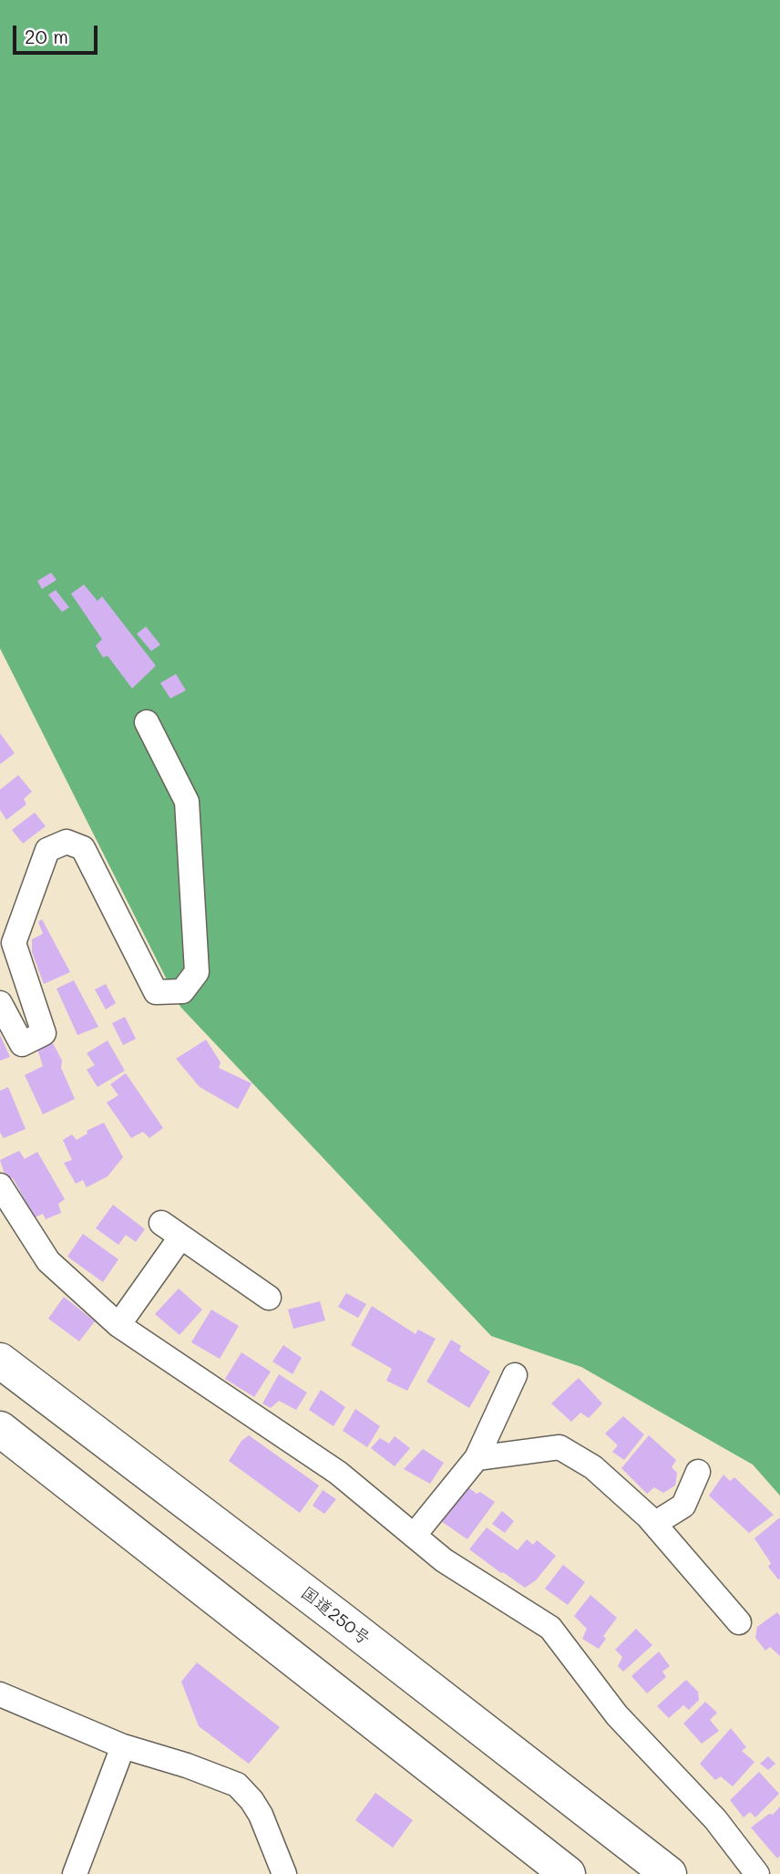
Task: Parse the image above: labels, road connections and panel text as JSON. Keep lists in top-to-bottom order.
{
  "streets": {
    "highway": ["国道250号"]
  },
  "scale_bar": "20 m"
}
